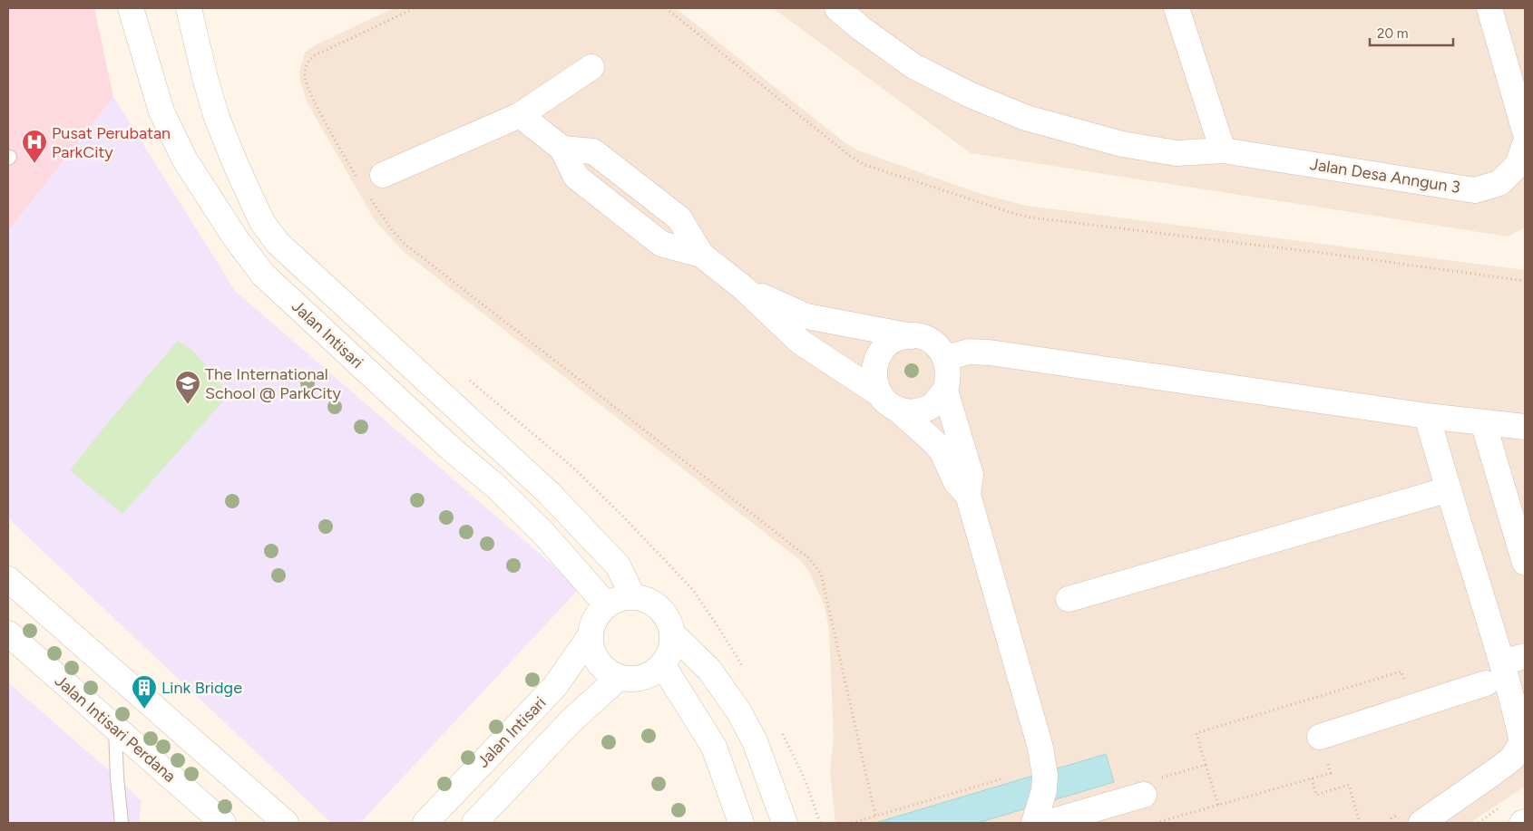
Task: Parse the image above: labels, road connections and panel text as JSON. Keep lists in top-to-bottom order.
{
  "streets": {
    "street": ["Jalan Desa Anngun 3", "Jalan Intisari", "Jalan Intisari Perdana"]
  },
  "places": {
    "hospital": ["Pusat Perubatan ParkCity"],
    "school or university": ["The International School @ ParkCity"],
    "building": ["Link Bridge"]
  },
  "scale_bar": "20 m"
}
